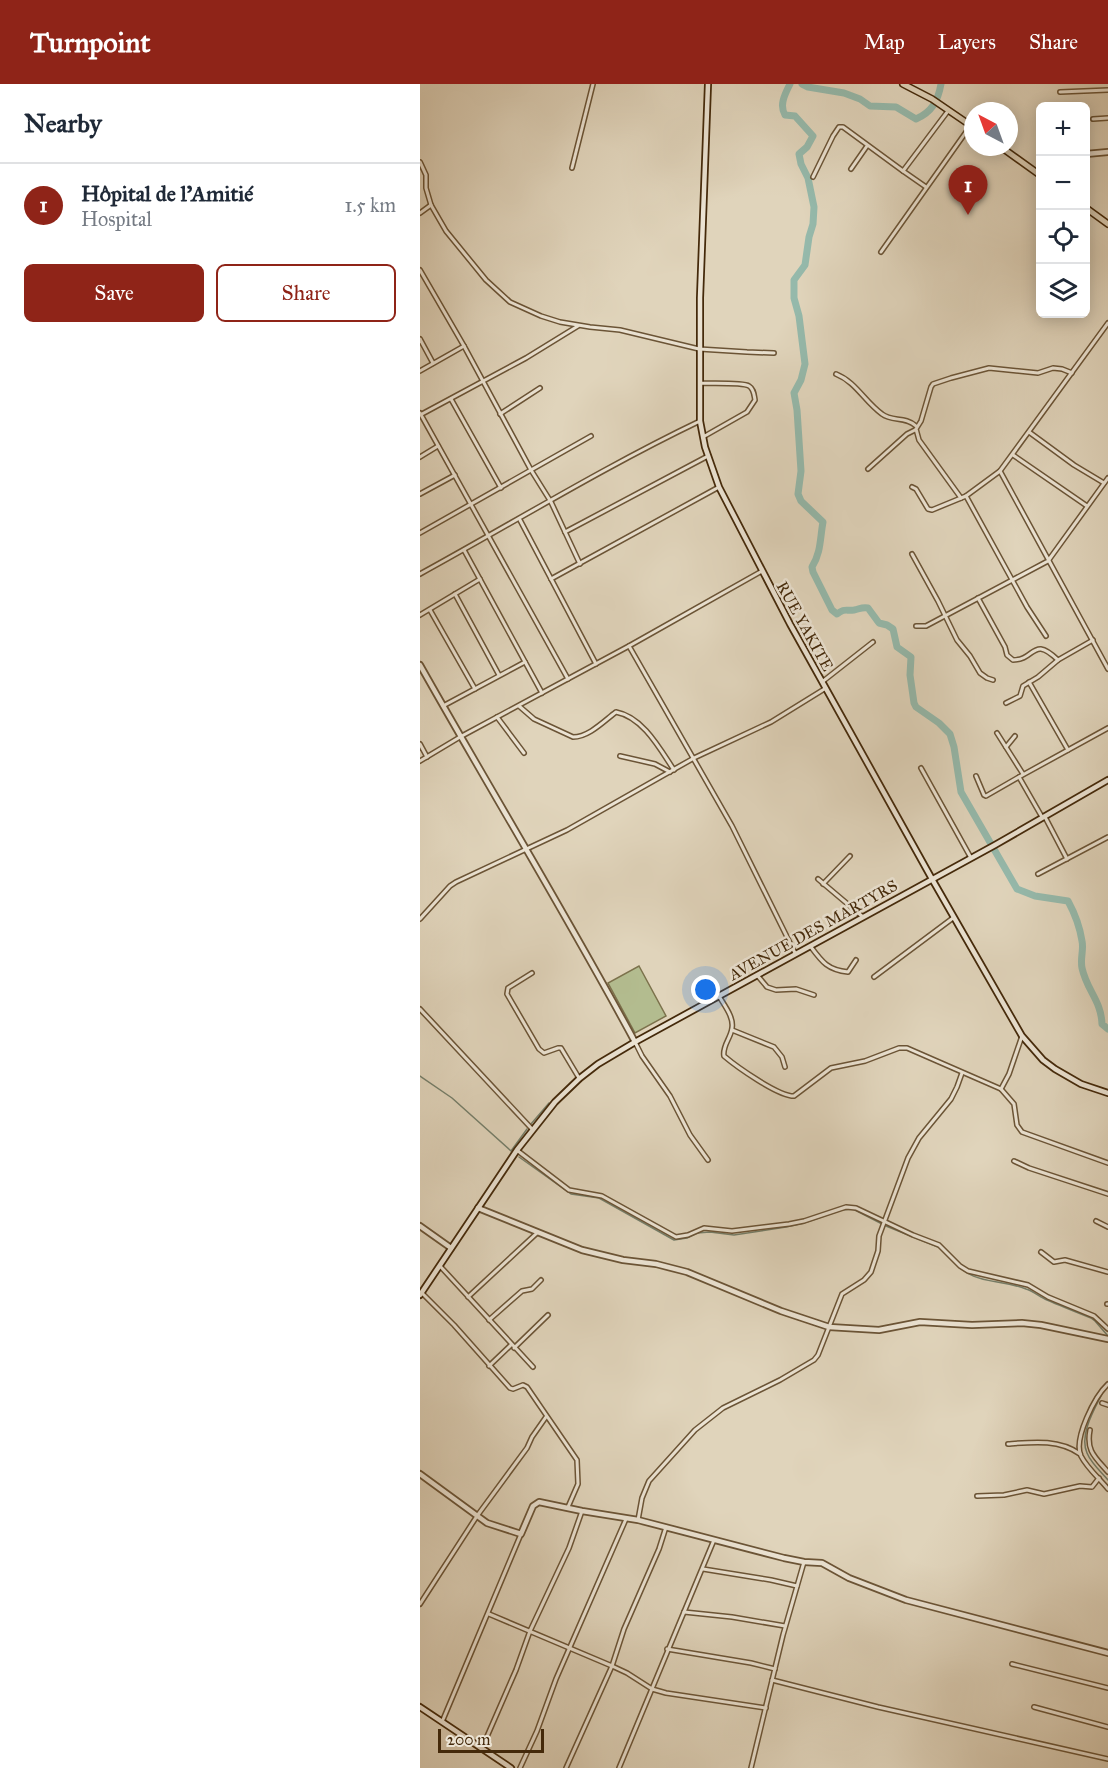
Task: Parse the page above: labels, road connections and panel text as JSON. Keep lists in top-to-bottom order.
{
  "streets": {
    "main road": ["RUE YAKITE", "AVENUE DES MARTYRS"]
  },
  "crossings": [
    ["RUE YAKITE", "AVENUE DES MARTYRS"]
  ],
  "scale_bar": "200 m",
  "north": "top left",
  "page": {
    "header": "Turnpoint",
    "nav": ["Map", "Layers", "Share"],
    "heading": "Nearby",
    "map_buttons": ["+", "−"],
    "list": [
      {
        "mark": "1",
        "name": "Hôpital de l'Amitié",
        "note": "Hospital",
        "value": "1.5 km"
      }
    ],
    "pins": "1",
    "buttons": ["Save", "Share"],
    "scale": "200 m"
  }
}
